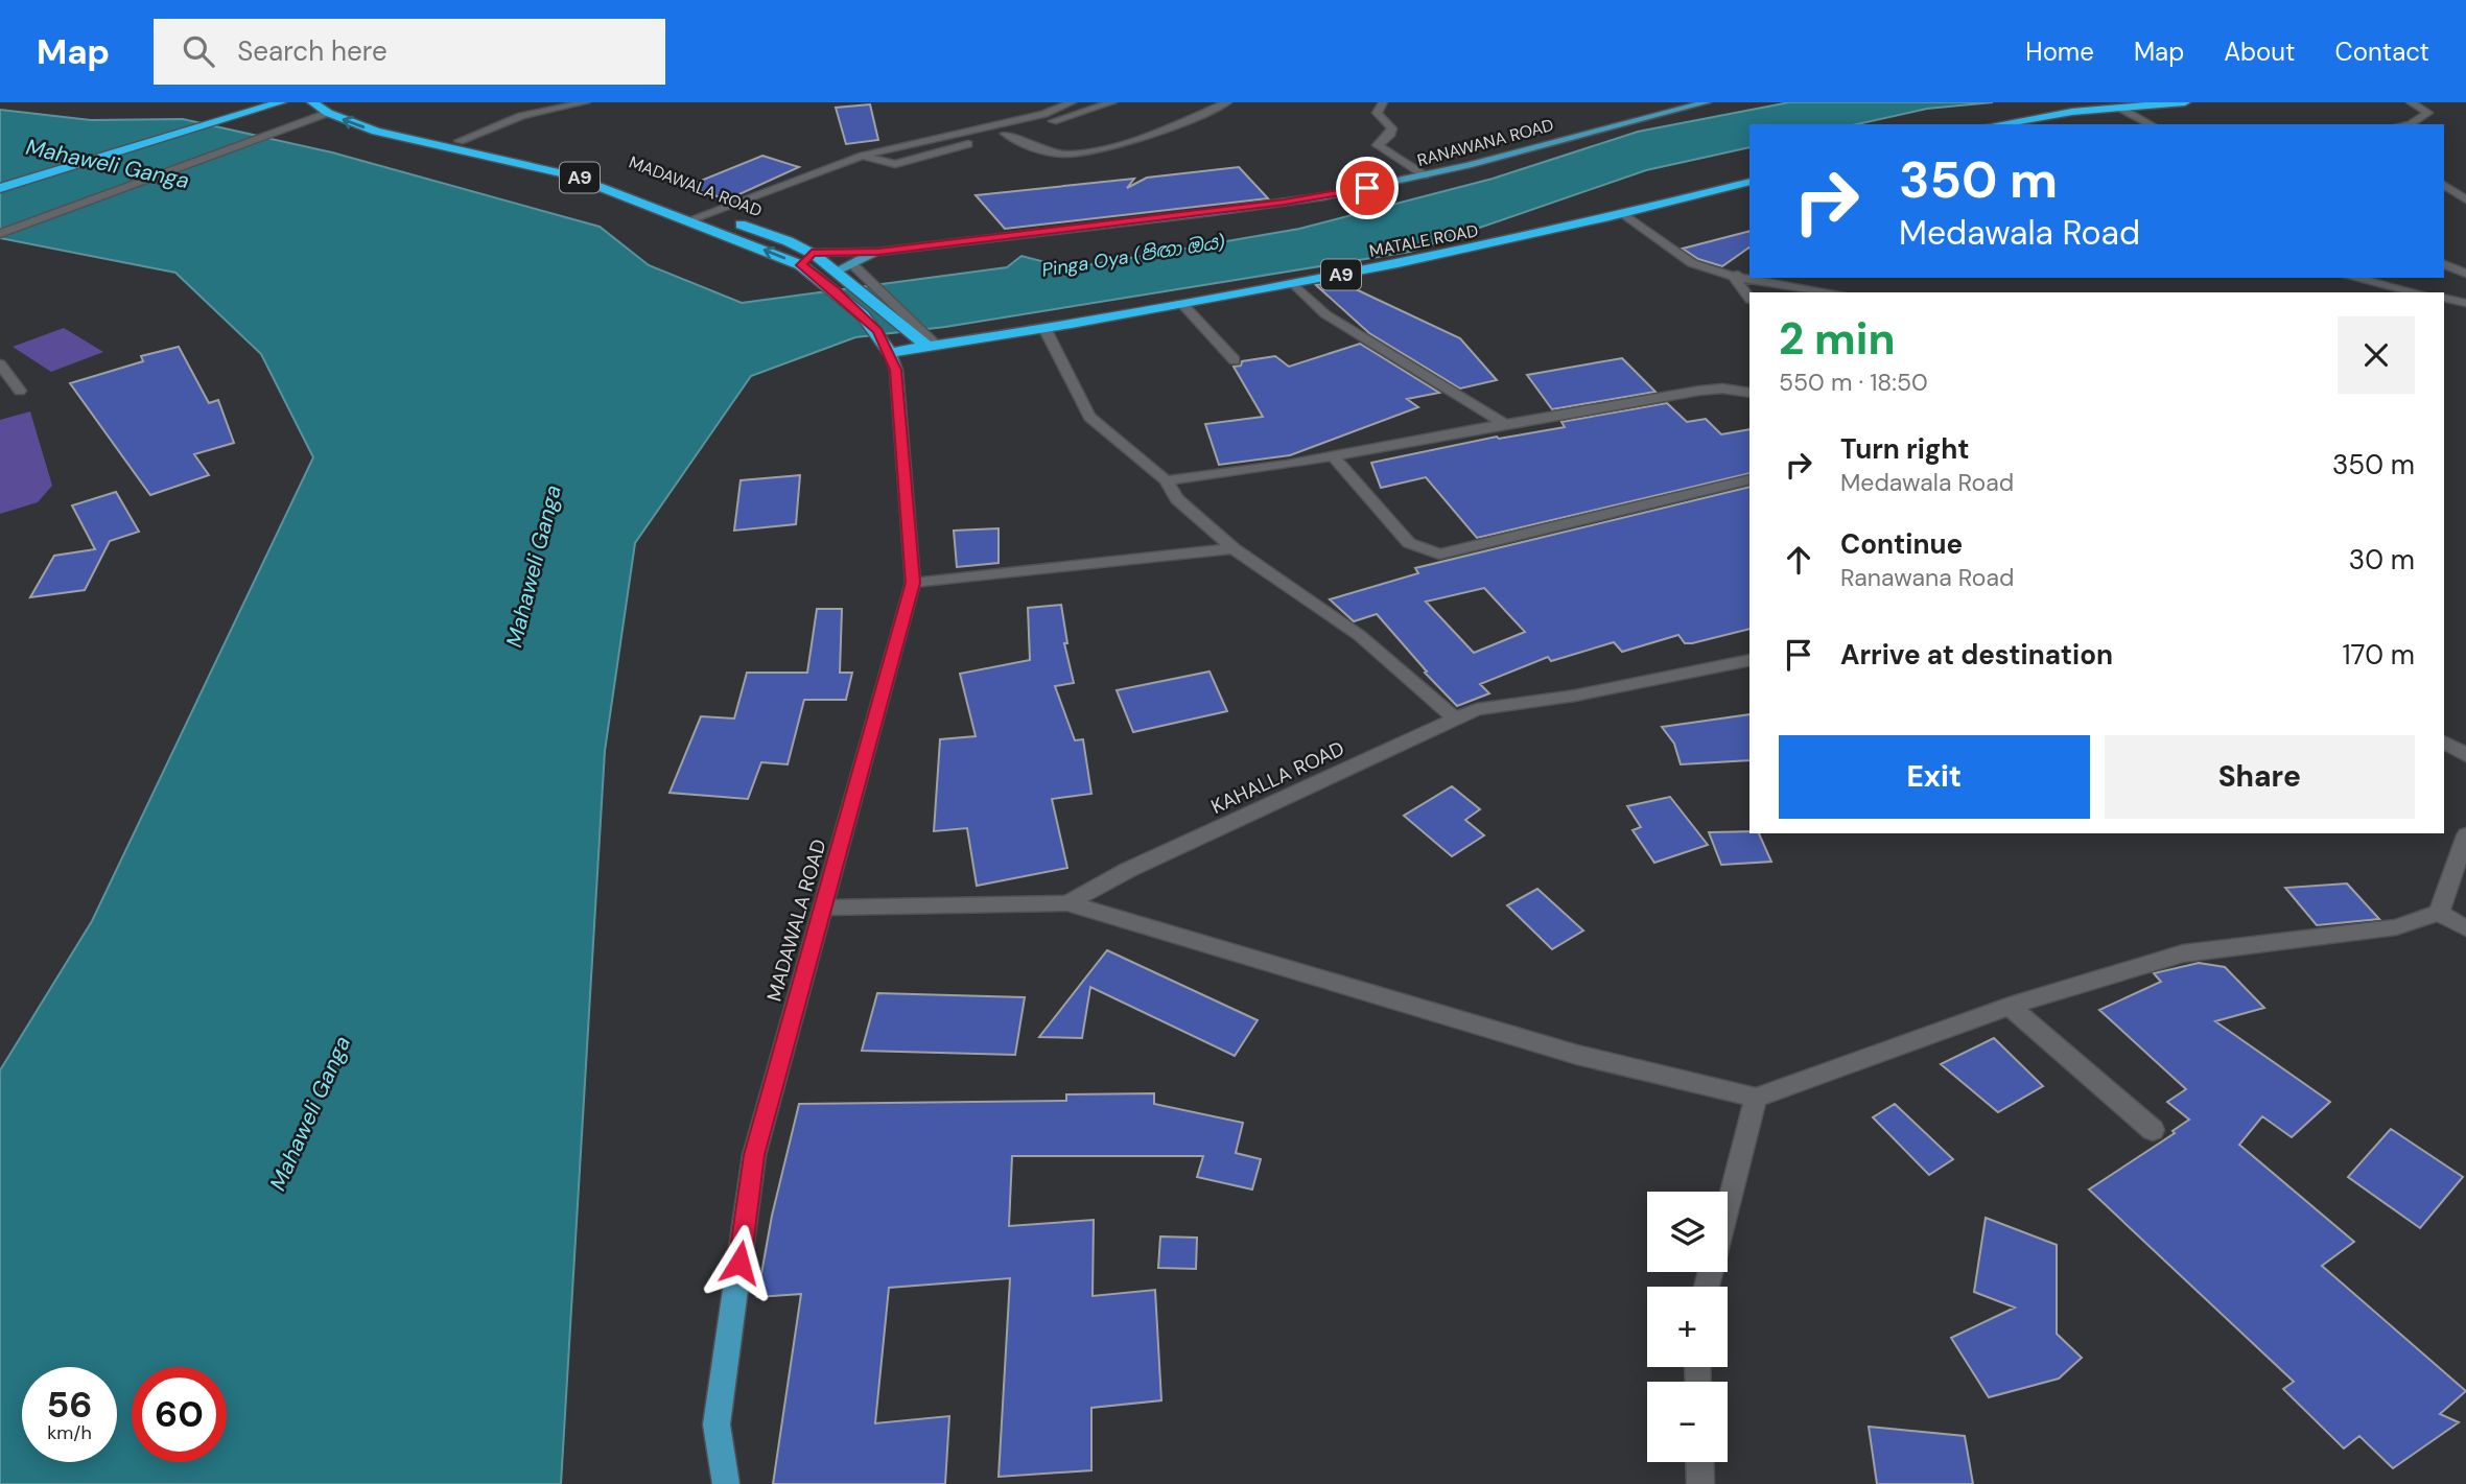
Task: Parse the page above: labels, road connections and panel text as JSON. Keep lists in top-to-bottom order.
{
  "streets": {
    "highway": ["A9", "MADAWALA ROAD", "MATALE ROAD"],
    "main road": ["RANAWANA ROAD"],
    "street": ["KAHALLA ROAD"]
  },
  "crossings": [
    ["MADAWALA ROAD", "MATALE ROAD"],
    ["MADAWALA ROAD", "KAHALLA ROAD"]
  ],
  "water": ["Mahaweli Ganga", "Pinga Oya (පිඟා ඔය)"],
  "page": {
    "header": "Map",
    "search": "Search here",
    "nav": [
      "Home",
      "Map",
      "About",
      "Contact"
    ],
    "turn": ["350 m", "Medawala Road"],
    "heading": ["2 min", "550 m · 18:50"],
    "list": [
      {
        "name": "Turn right",
        "note": "Medawala Road",
        "value": "350 m"
      },
      {
        "name": "Continue",
        "note": "Ranawana Road",
        "value": "30 m"
      },
      {
        "name": "Arrive at destination",
        "value": "170 m"
      }
    ],
    "buttons": ["Exit", "Share"],
    "map_buttons": ["+", "−"],
    "speed": "56 km/h",
    "limit": "60"
  }
}
